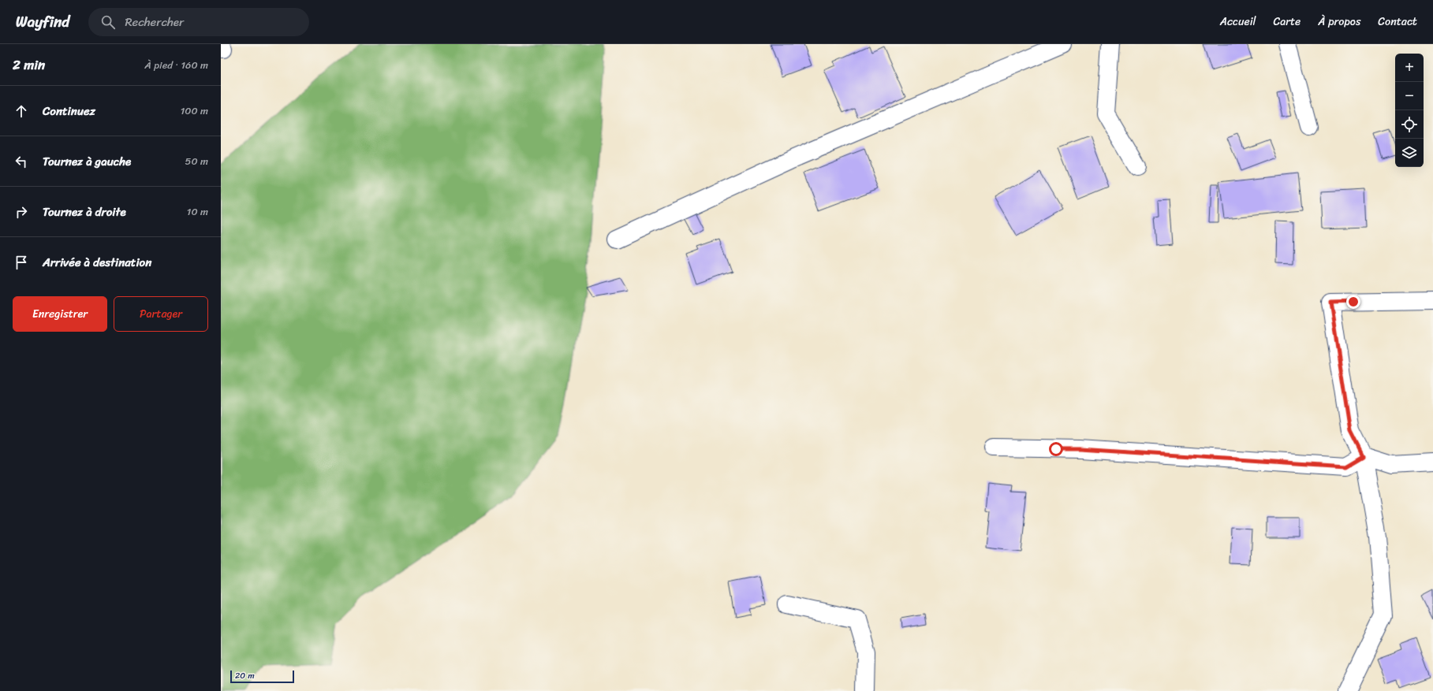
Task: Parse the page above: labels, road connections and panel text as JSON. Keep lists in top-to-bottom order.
{
  "scale_bar": "20 m",
  "page": {
    "header": "Wayfind",
    "search": "Rechercher",
    "nav": [
      "Accueil",
      "Carte",
      "À propos",
      "Contact"
    ],
    "heading": ["2 min", "À pied · 160 m"],
    "map_buttons": ["+", "−"],
    "list": [
      ["Continuez", "100 m"],
      ["Tournez à gauche", "50 m"],
      ["Tournez à droite", "10 m"],
      "Arrivée à destination"
    ],
    "buttons": ["Enregistrer", "Partager"],
    "scale": "20 m"
  }
}
